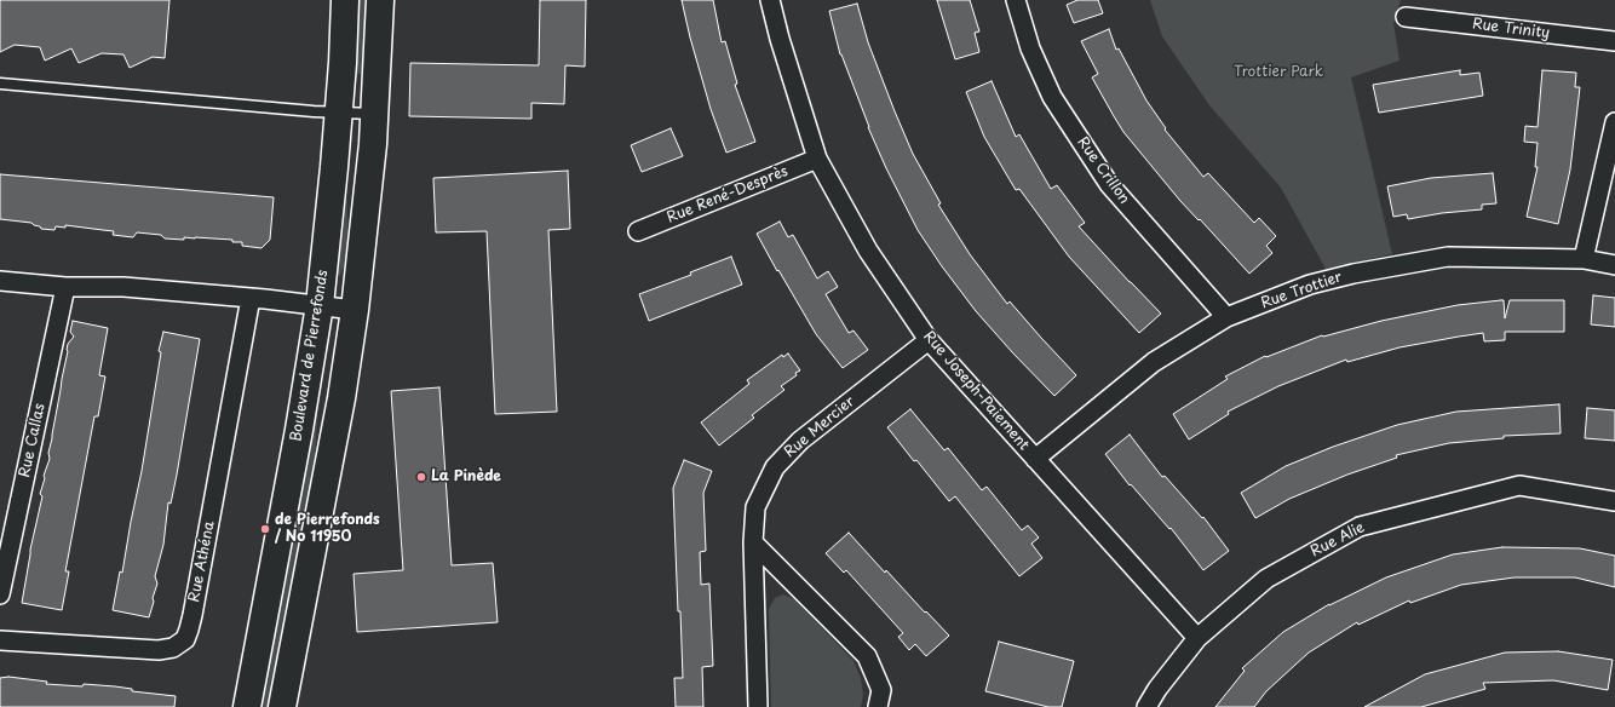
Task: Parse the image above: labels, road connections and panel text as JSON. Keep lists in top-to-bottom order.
{
  "streets": {
    "main road": ["Boulevard de Pierrefonds"],
    "street": [
      "Rue Trinity",
      "Rue Crillon",
      "Rue René-Desprès",
      "Rue Trottier",
      "Rue Joseph-Paiement",
      "Rue Mercier",
      "Rue Callas",
      "Rue Alie",
      "Rue Athéna"
    ]
  },
  "crossings": [
    ["Rue Crillon", "Rue Trottier"],
    ["Rue René-Desprès", "Rue Joseph-Paiement"],
    ["Rue Trottier", "Rue Joseph-Paiement"],
    ["Rue Joseph-Paiement", "Rue Mercier"],
    ["Rue Joseph-Paiement", "Rue Alie"]
  ],
  "parks": ["Trottier Park"],
  "places": ["La Pinède", "de Pierrefonds / No 11950"]
}
